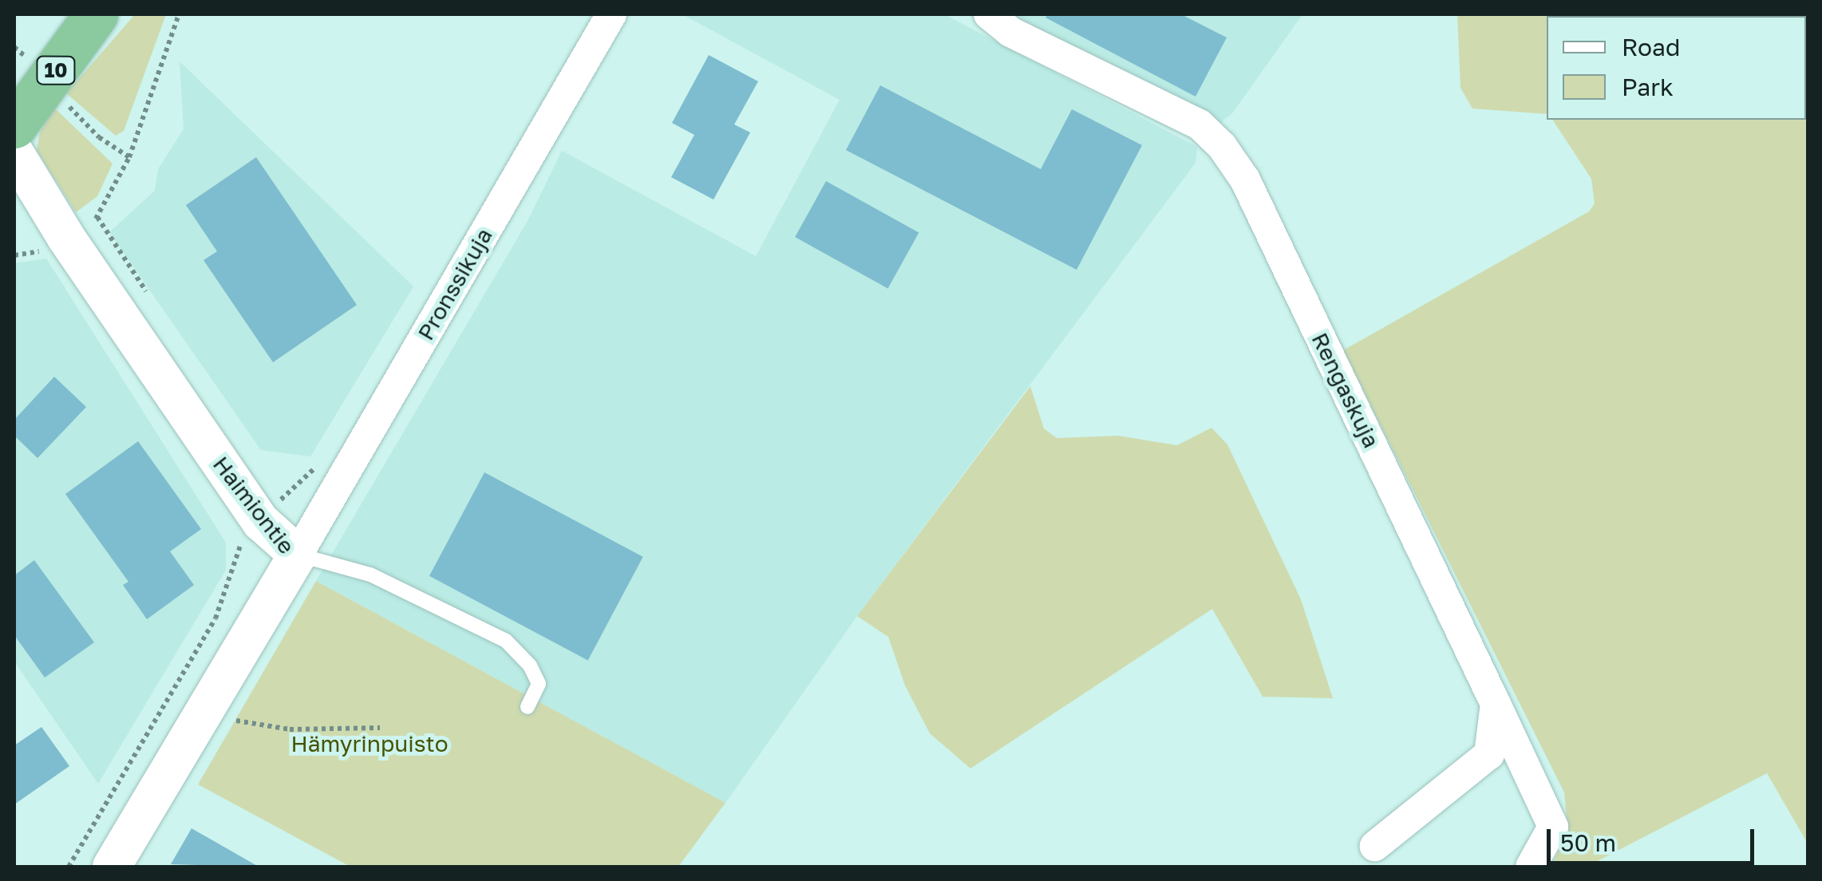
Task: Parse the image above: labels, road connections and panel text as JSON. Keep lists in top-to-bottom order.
{
  "streets": {
    "highway": ["10"],
    "street": ["Pronssikuja", "Rengaskuja", "Haimiontie"]
  },
  "crossings": [
    ["Pronssikuja", "Haimiontie"]
  ],
  "parks": ["Hämyrinpuisto"],
  "legend": ["Road", "Park"],
  "scale_bar": "50 m"
}
